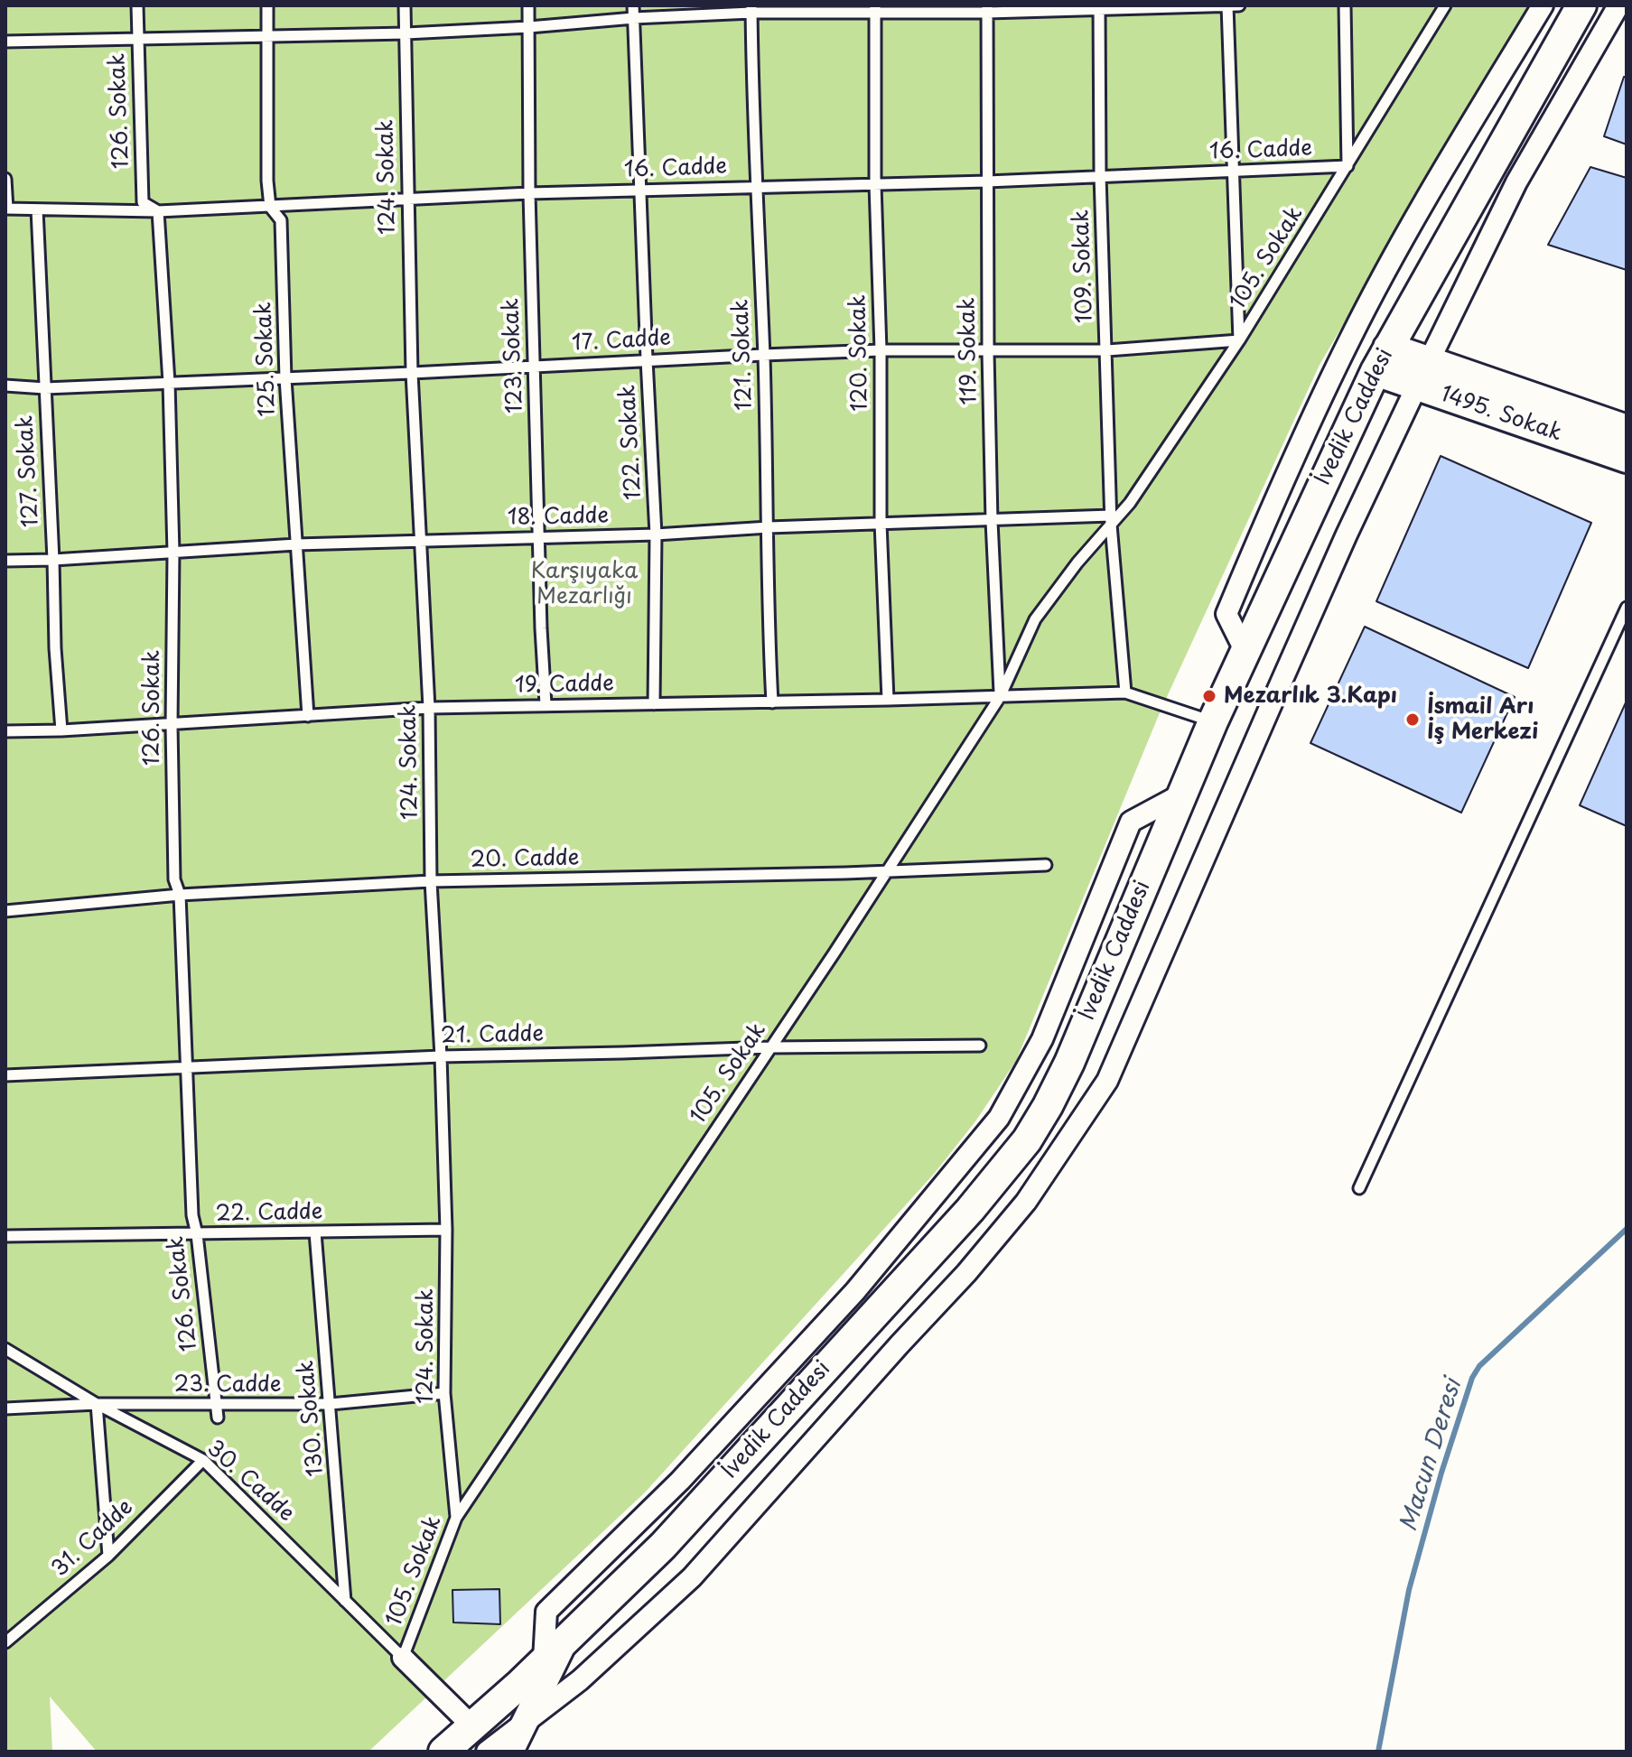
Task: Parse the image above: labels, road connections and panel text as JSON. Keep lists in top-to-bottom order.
{
  "streets": {
    "main road": ["1495. Sokak", "İvedik Caddesi"],
    "lane": [
      "126. Sokak",
      "16. Cadde",
      "124. Sokak",
      "105. Sokak",
      "109. Sokak",
      "17. Cadde",
      "119. Sokak",
      "120. Sokak",
      "121. Sokak",
      "123. Sokak",
      "125. Sokak",
      "122. Sokak",
      "127. Sokak",
      "18. Cadde",
      "19. Cadde",
      "20. Cadde",
      "21. Cadde",
      "22. Cadde",
      "23. Cadde",
      "130. Sokak",
      "30. Cadde",
      "31. Cadde"
    ]
  },
  "crossings": [
    ["126. Sokak", "16. Cadde"],
    ["126. Sokak", "17. Cadde"],
    ["126. Sokak", "18. Cadde"],
    ["126. Sokak", "19. Cadde"],
    ["126. Sokak", "20. Cadde"],
    ["126. Sokak", "21. Cadde"],
    ["126. Sokak", "22. Cadde"],
    ["126. Sokak", "23. Cadde"],
    ["16. Cadde", "124. Sokak"],
    ["16. Cadde", "105. Sokak"],
    ["16. Cadde", "109. Sokak"],
    ["16. Cadde", "119. Sokak"],
    ["16. Cadde", "120. Sokak"],
    ["16. Cadde", "121. Sokak"],
    ["16. Cadde", "123. Sokak"],
    ["16. Cadde", "125. Sokak"],
    ["16. Cadde", "122. Sokak"],
    ["16. Cadde", "127. Sokak"],
    ["124. Sokak", "105. Sokak"],
    ["124. Sokak", "17. Cadde"],
    ["124. Sokak", "18. Cadde"],
    ["124. Sokak", "19. Cadde"],
    ["124. Sokak", "20. Cadde"],
    ["124. Sokak", "21. Cadde"],
    ["124. Sokak", "22. Cadde"],
    ["124. Sokak", "23. Cadde"],
    ["105. Sokak", "109. Sokak"],
    ["105. Sokak", "17. Cadde"],
    ["105. Sokak", "119. Sokak"],
    ["105. Sokak", "18. Cadde"],
    ["105. Sokak", "19. Cadde"],
    ["105. Sokak", "20. Cadde"],
    ["105. Sokak", "21. Cadde"],
    ["105. Sokak", "30. Cadde"],
    ["109. Sokak", "17. Cadde"],
    ["109. Sokak", "18. Cadde"],
    ["17. Cadde", "119. Sokak"],
    ["17. Cadde", "120. Sokak"],
    ["17. Cadde", "121. Sokak"],
    ["17. Cadde", "123. Sokak"],
    ["17. Cadde", "125. Sokak"],
    ["17. Cadde", "122. Sokak"],
    ["17. Cadde", "127. Sokak"],
    ["119. Sokak", "18. Cadde"],
    ["119. Sokak", "19. Cadde"],
    ["120. Sokak", "18. Cadde"],
    ["120. Sokak", "19. Cadde"],
    ["121. Sokak", "18. Cadde"],
    ["121. Sokak", "19. Cadde"],
    ["123. Sokak", "18. Cadde"],
    ["123. Sokak", "19. Cadde"],
    ["125. Sokak", "18. Cadde"],
    ["125. Sokak", "19. Cadde"],
    ["1495. Sokak", "İvedik Caddesi"],
    ["122. Sokak", "18. Cadde"],
    ["122. Sokak", "19. Cadde"],
    ["127. Sokak", "18. Cadde"],
    ["127. Sokak", "19. Cadde"],
    ["22. Cadde", "130. Sokak"],
    ["23. Cadde", "130. Sokak"],
    ["23. Cadde", "30. Cadde"],
    ["130. Sokak", "30. Cadde"],
    ["30. Cadde", "31. Cadde"]
  ],
  "water": ["Macun Deresi"],
  "parks": ["Karşıyaka Mezarlığı"],
  "places": ["Mezarlık 3.Kapı", "İsmail Arı İş Merkezi"]
}
